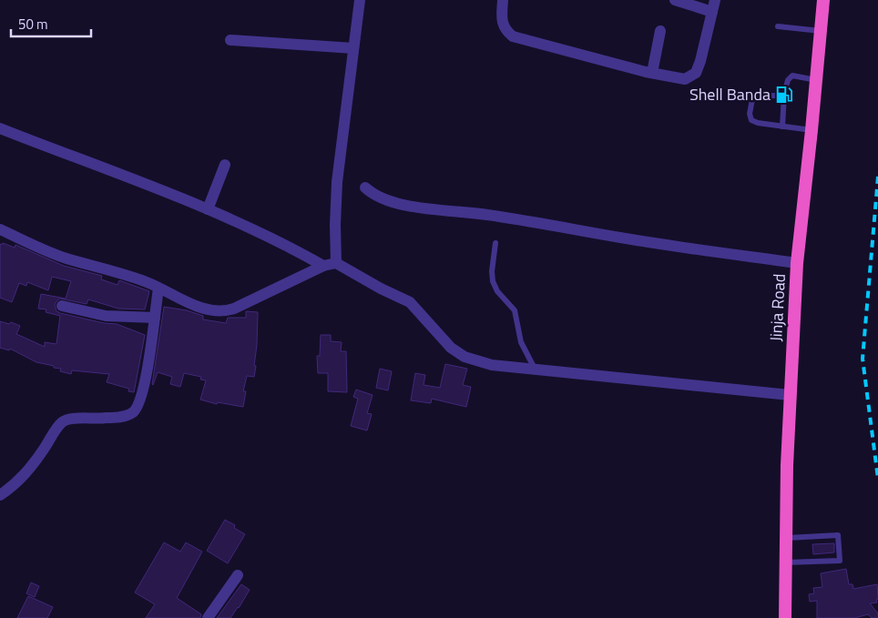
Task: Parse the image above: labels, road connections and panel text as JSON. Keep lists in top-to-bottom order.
{
  "streets": {
    "highway": ["Jinja Road"]
  },
  "places": {
    "fuel station": ["Shell Banda"]
  },
  "scale_bar": "50 m"
}
